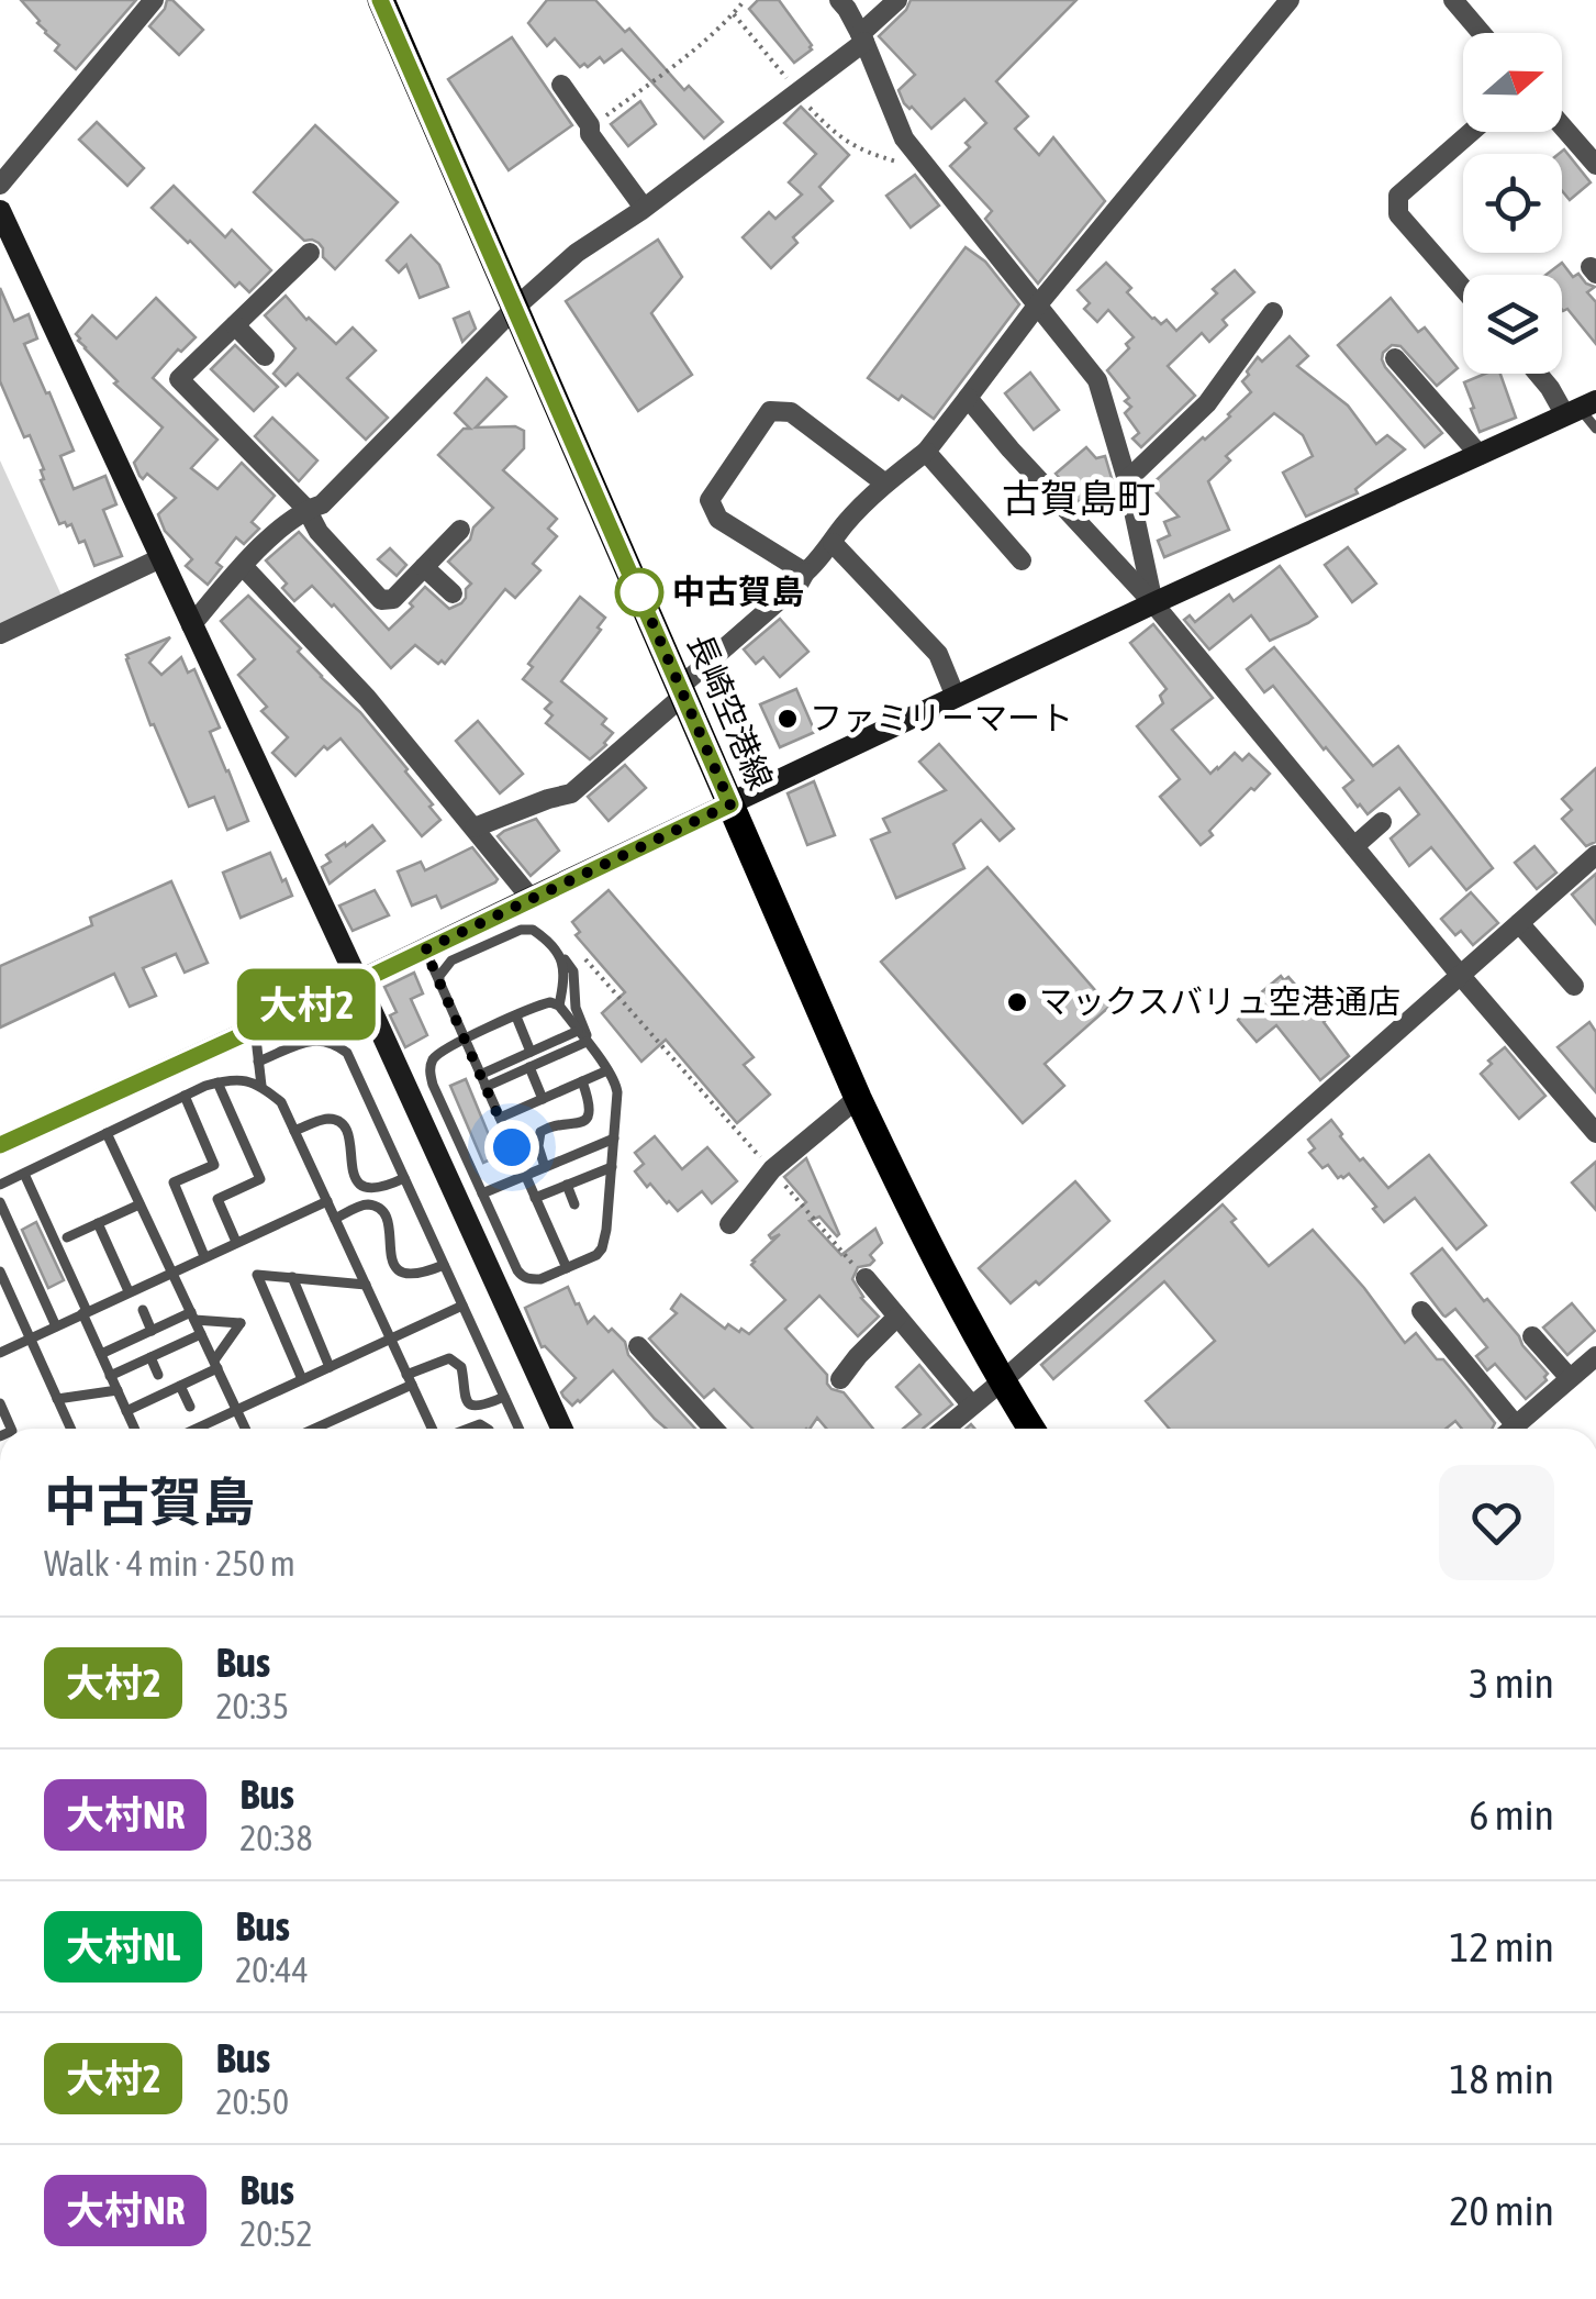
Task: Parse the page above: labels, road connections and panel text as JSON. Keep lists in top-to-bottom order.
{
  "streets": {
    "main road": ["長崎空港線"]
  },
  "districts": ["古賀島町"],
  "places": ["中古賀島", "ファミリーマート", "マックスバリュ空港通店"],
  "lines": ["bus line 大村2"],
  "north": "right",
  "page": {
    "on_map": "大村2",
    "heading": ["中古賀島", "Walk · 4 min · 250 m"],
    "list": [
      {
        "mark": "大村2",
        "name": "Bus",
        "note": "20:35",
        "value": "3 min"
      },
      {
        "mark": "大村NR",
        "name": "Bus",
        "note": "20:38",
        "value": "6 min"
      },
      {
        "mark": "大村NL",
        "name": "Bus",
        "note": "20:44",
        "value": "12 min"
      },
      {
        "mark": "大村2",
        "name": "Bus",
        "note": "20:50",
        "value": "18 min"
      },
      {
        "mark": "大村NR",
        "name": "Bus",
        "note": "20:52",
        "value": "20 min"
      }
    ]
  }
}
